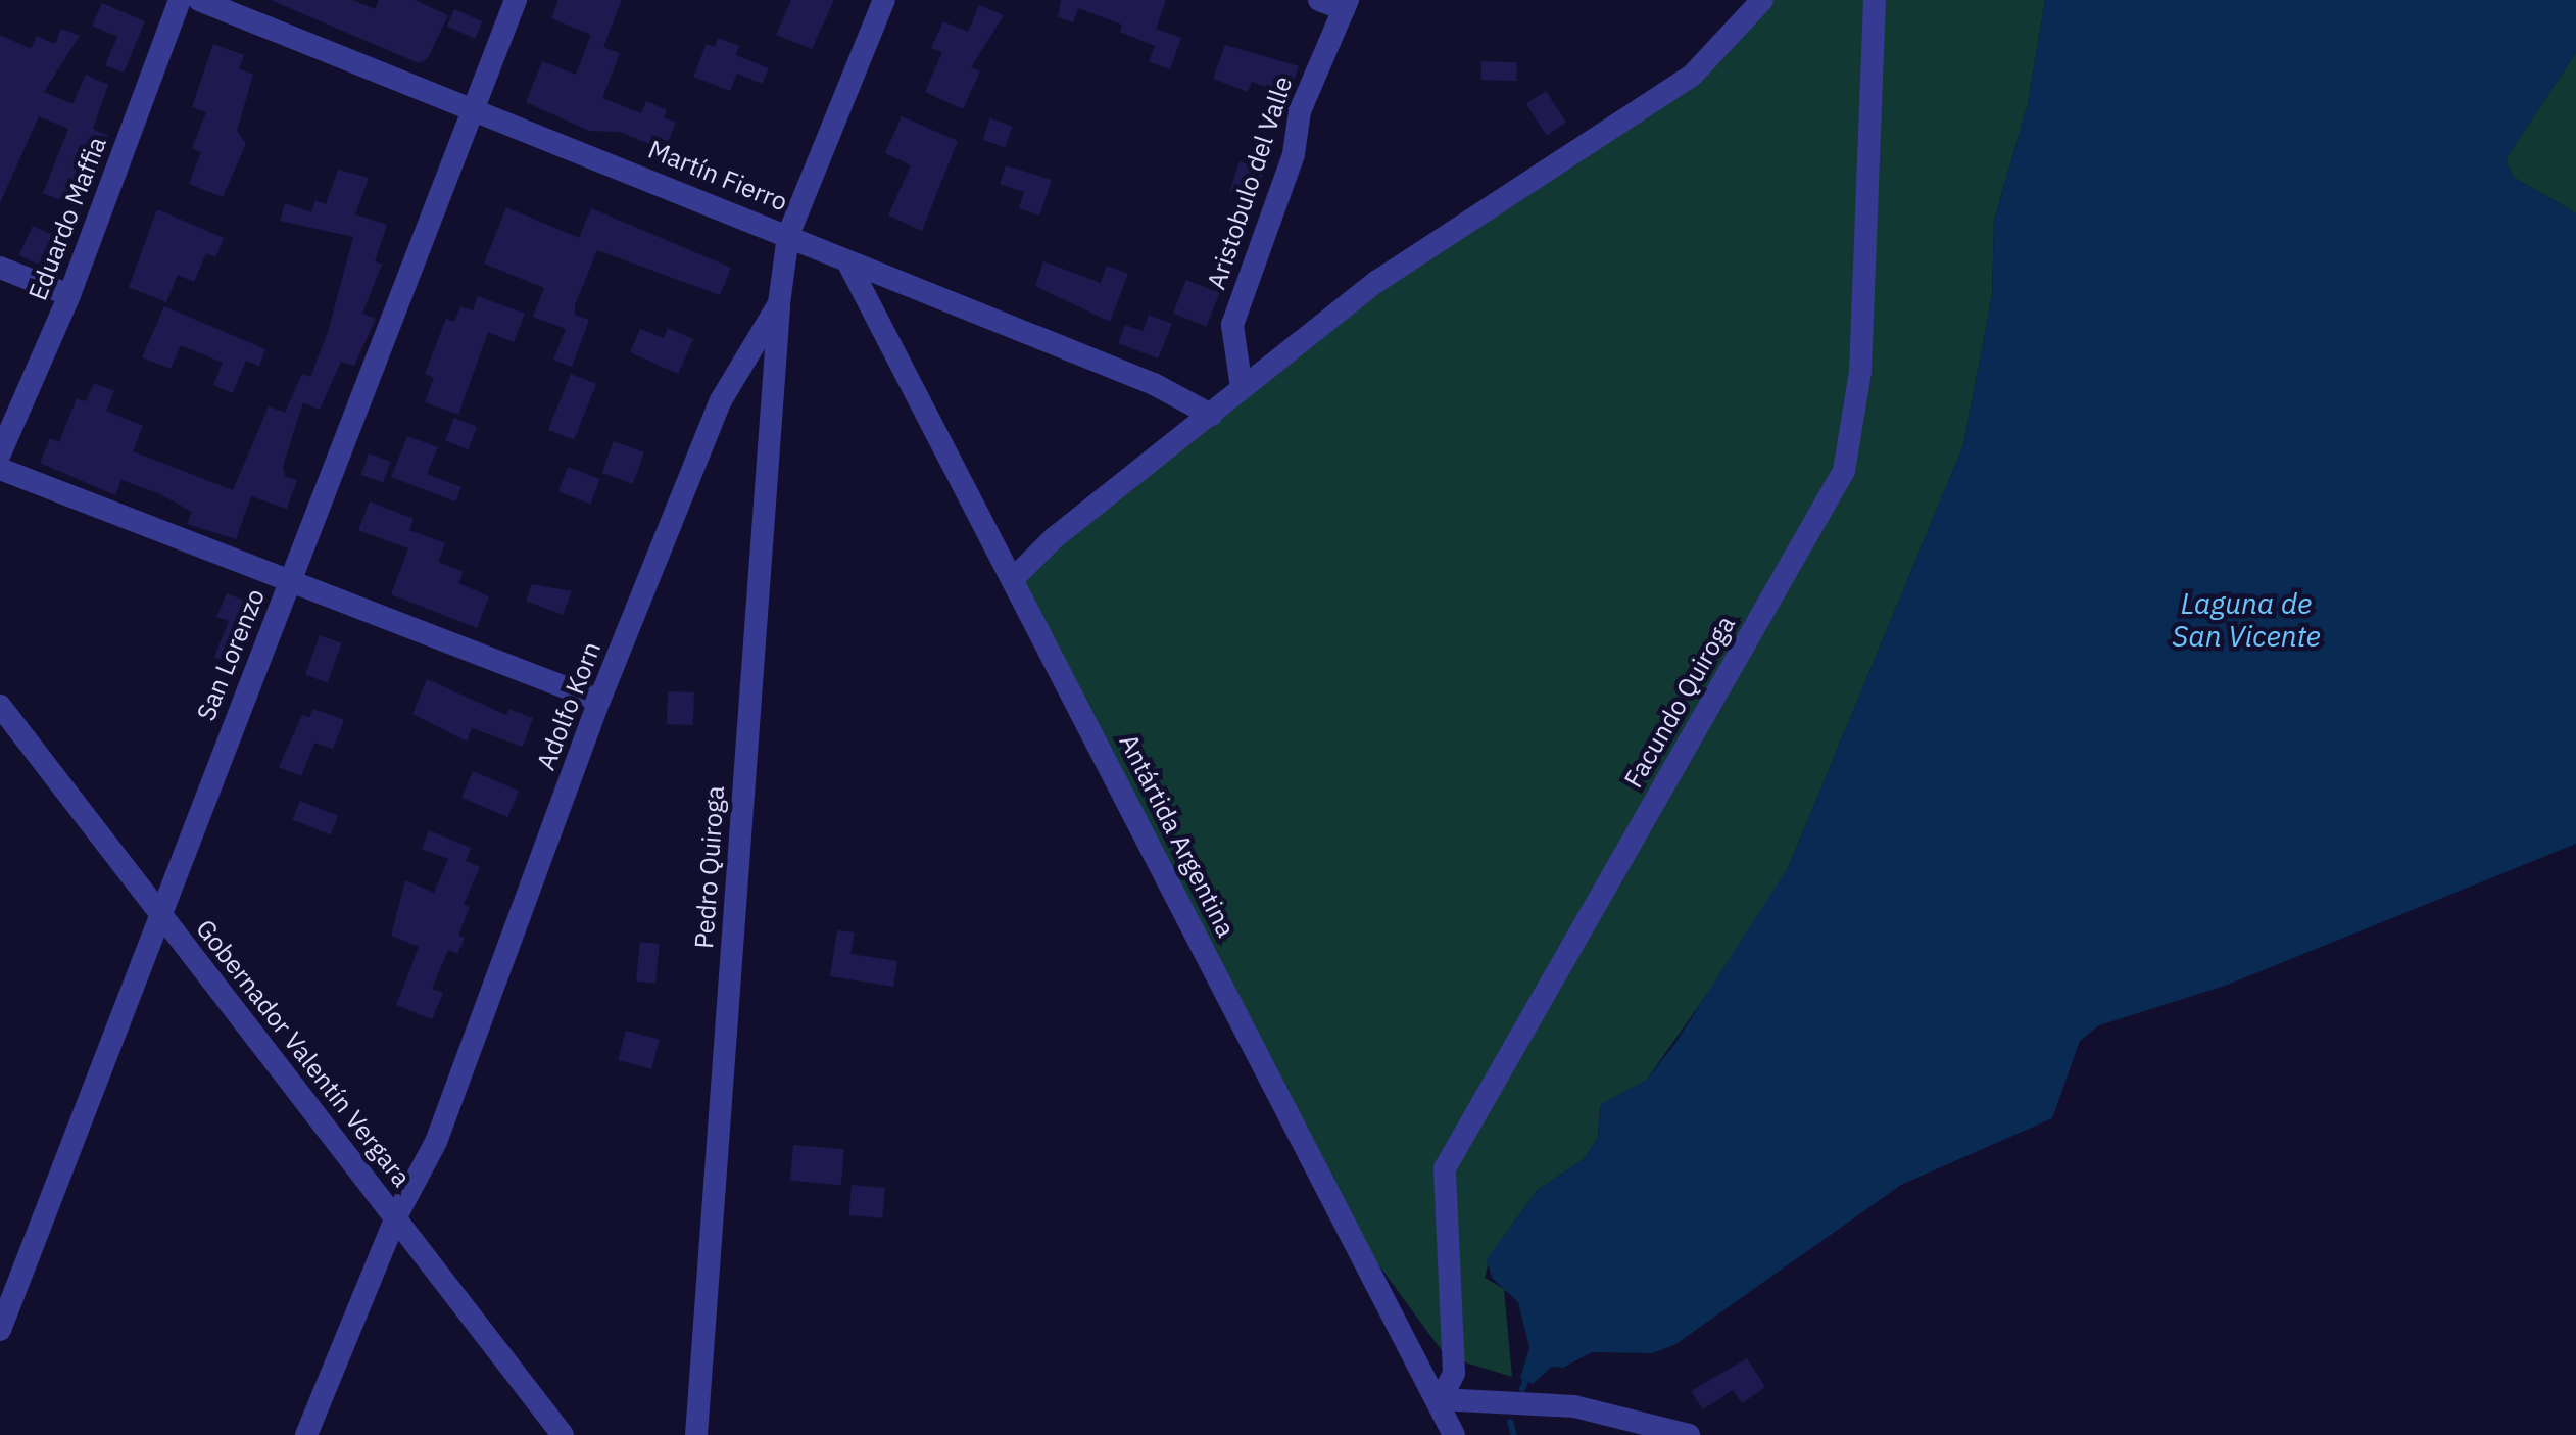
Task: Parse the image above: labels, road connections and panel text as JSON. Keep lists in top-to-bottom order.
{
  "streets": {
    "street": [
      "Martín Fierro",
      "Aristobulo del Valle",
      "Eduardo Maffia",
      "San Lorenzo",
      "Facundo Quiroga",
      "Adolfo Korn",
      "Antártida Argentina",
      "Pedro Quiroga",
      "Gobernador Valentín Vergara"
    ]
  },
  "crossings": [
    ["Martín Fierro", "San Lorenzo"],
    ["Martín Fierro", "Adolfo Korn"],
    ["Martín Fierro", "Antártida Argentina"],
    ["San Lorenzo", "Gobernador Valentín Vergara"],
    ["Facundo Quiroga", "Antártida Argentina"],
    ["Adolfo Korn", "Pedro Quiroga"],
    ["Adolfo Korn", "Gobernador Valentín Vergara"]
  ],
  "water": ["Laguna de San Vicente"]
}
